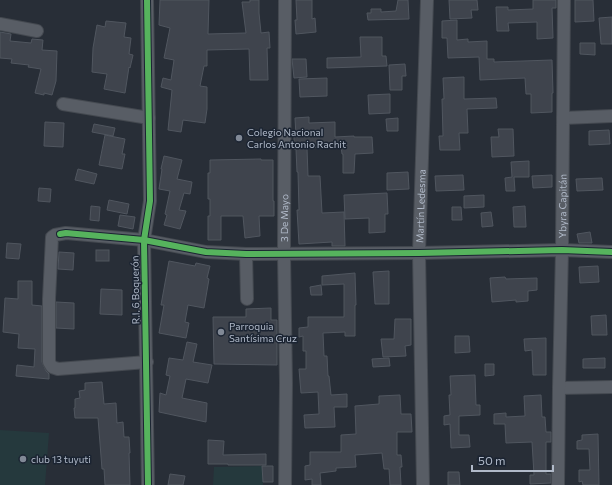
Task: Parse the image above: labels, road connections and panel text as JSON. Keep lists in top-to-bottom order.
{
  "streets": {
    "street": [
      "Martín Ledesma",
      "Ybyra Capitán",
      "3 De Mayo",
      "R.I. 6 Boquerón"
    ]
  },
  "places": ["Colegio Nacional Carlos Antonio Rachit", "Parroquia Santísima Cruz", "club 13 tuyuti"],
  "scale_bar": "50 m"
}
